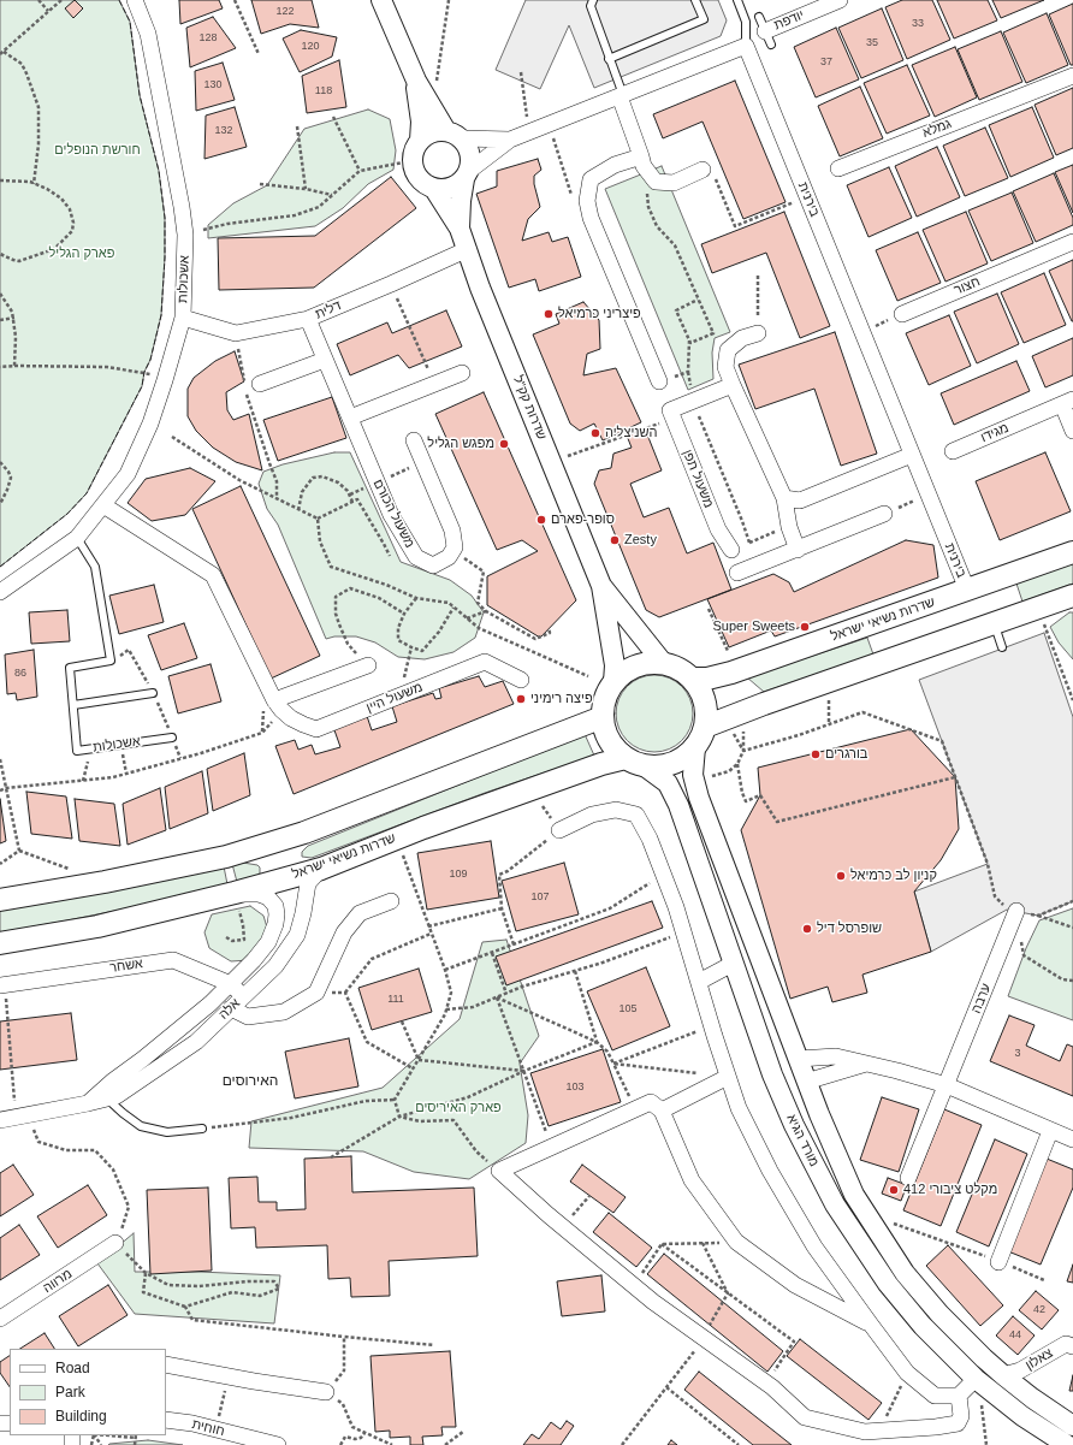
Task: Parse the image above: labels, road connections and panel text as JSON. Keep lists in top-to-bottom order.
{
  "streets": {
    "main road": ["שדרות נשיאי ישראל"],
    "street": [
      "יודפת",
      "גמלא",
      "בירנית",
      "אשכולות",
      "חצור",
      "דלית",
      "שדרות קק\"ל",
      "מגידו",
      "משעול תפן",
      "משעול הכורם",
      "משעול היין",
      "אשחר",
      "ערבה",
      "אלה",
      "מורד הגיא",
      "מרווה",
      "צאלון",
      "חוחית"
    ]
  },
  "crossings": [
    ["בירנית", "שדרות נשיאי ישראל"],
    ["אשכולות", "דלית"],
    ["אשכולות", "משעול היין"],
    ["דלית", "שדרות קק\"ל"],
    ["דלית", "משעול הכורם"],
    ["שדרות נשיאי ישראל", "אלה"],
    ["שדרות נשיאי ישראל", "מורד הגיא"],
    ["אשחר", "אלה"],
    ["מורד הגיא", "צאלון"]
  ],
  "districts": ["האירוסים"],
  "parks": ["חורשת הנופלים", "פארק הגליל", "פארק האיריסים"],
  "places": [
    "פיצריני כרמיאל",
    "השניצליה",
    "מפגש הגליל",
    "סופר-פארם",
    "Zesty",
    "Super Sweets",
    "פיצה רימיני",
    "בורגרים",
    "קניון לב כרמיאל",
    "שופרסל דיל",
    "מקלט ציבורי 412"
  ],
  "house_numbers": [
    "122",
    "33",
    "128",
    "35",
    "120",
    "37",
    "130",
    "118",
    "132",
    "86",
    "109",
    "107",
    "111",
    "105",
    "3",
    "103",
    "42",
    "44"
  ],
  "legend": ["Road", "Park", "Building"]
}
